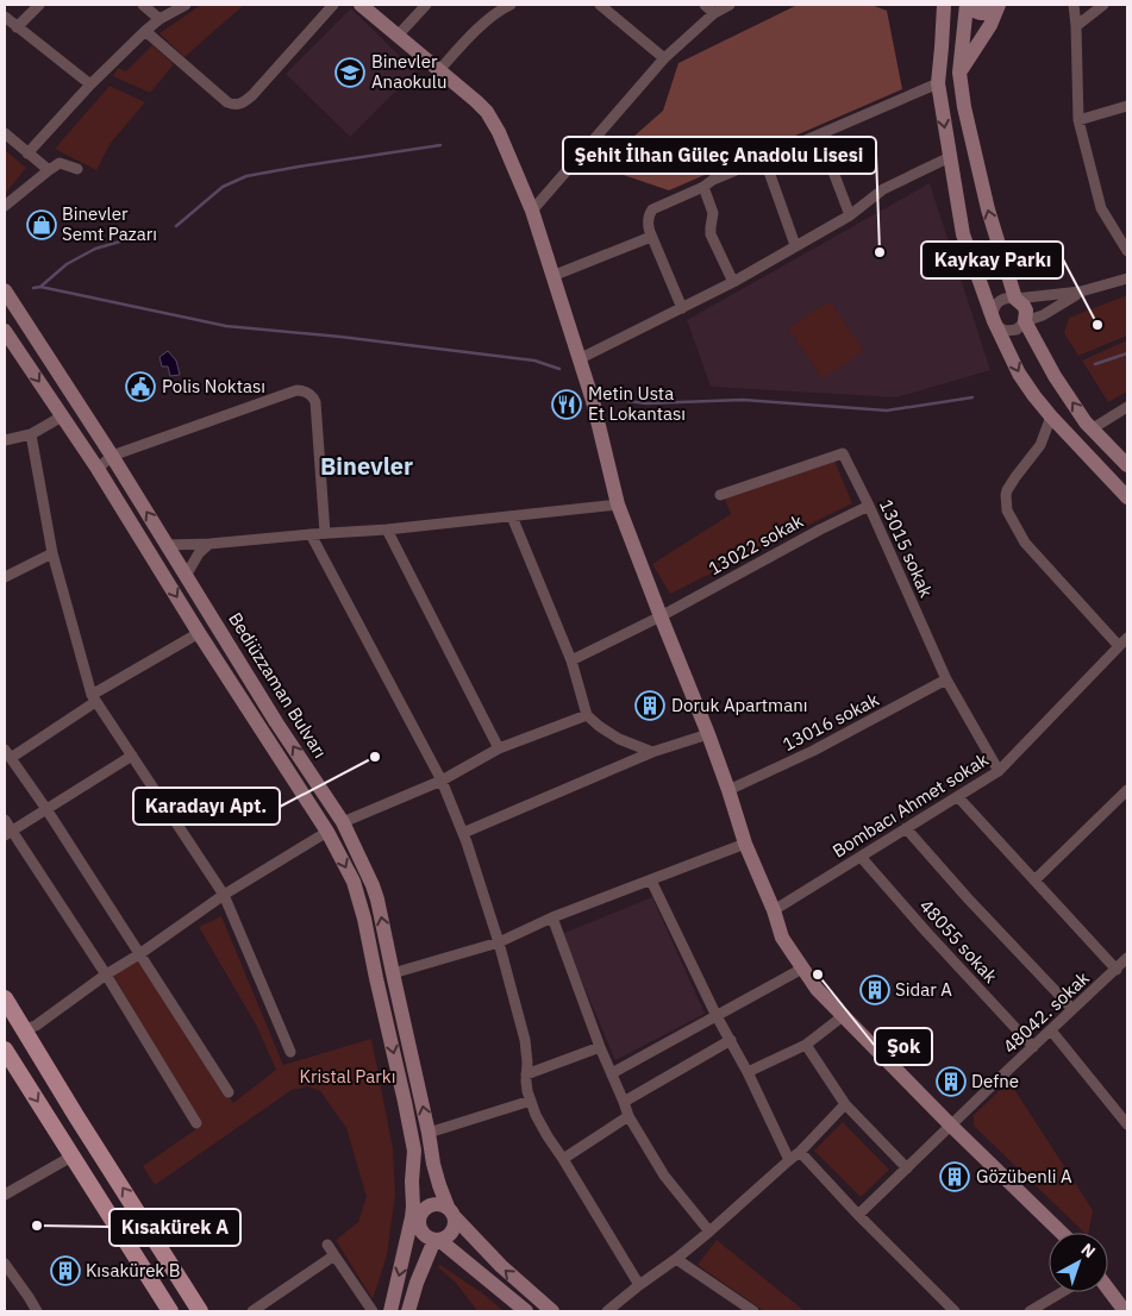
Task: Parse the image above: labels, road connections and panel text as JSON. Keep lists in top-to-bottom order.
{
  "streets": {
    "street": [
      "13022 sokak",
      "13015 sokak",
      "Bediüzzaman Bulvarı",
      "13016 sokak",
      "Bombacı Ahmet sokak",
      "48055 sokak",
      "48042. sokak"
    ]
  },
  "crossings": [
    ["13022 sokak", "13015 sokak"],
    ["13015 sokak", "13016 sokak"],
    ["13015 sokak", "Bombacı Ahmet sokak"],
    ["Bombacı Ahmet sokak", "48055 sokak"],
    ["48055 sokak", "48042. sokak"]
  ],
  "districts": ["Binevler"],
  "parks": ["Kristal Parkı"],
  "places": {
    "school or university": ["Binevler Anaokulu"],
    "shop": ["Binevler Semt Pazarı"],
    "other": [
      "Şehit İlhan Güleç Anadolu Lisesi",
      "Kaykay Parkı",
      "Karadayı Apt.",
      "Şok",
      "Kısakürek A"
    ],
    "public building": ["Polis Noktası"],
    "restaurant": ["Metin Usta Et Lokantası"],
    "building": [
      "Doruk Apartmanı",
      "Sidar A",
      "Defne",
      "Gözübenli A",
      "Kısakürek B"
    ]
  },
  "north": "top right"
}
